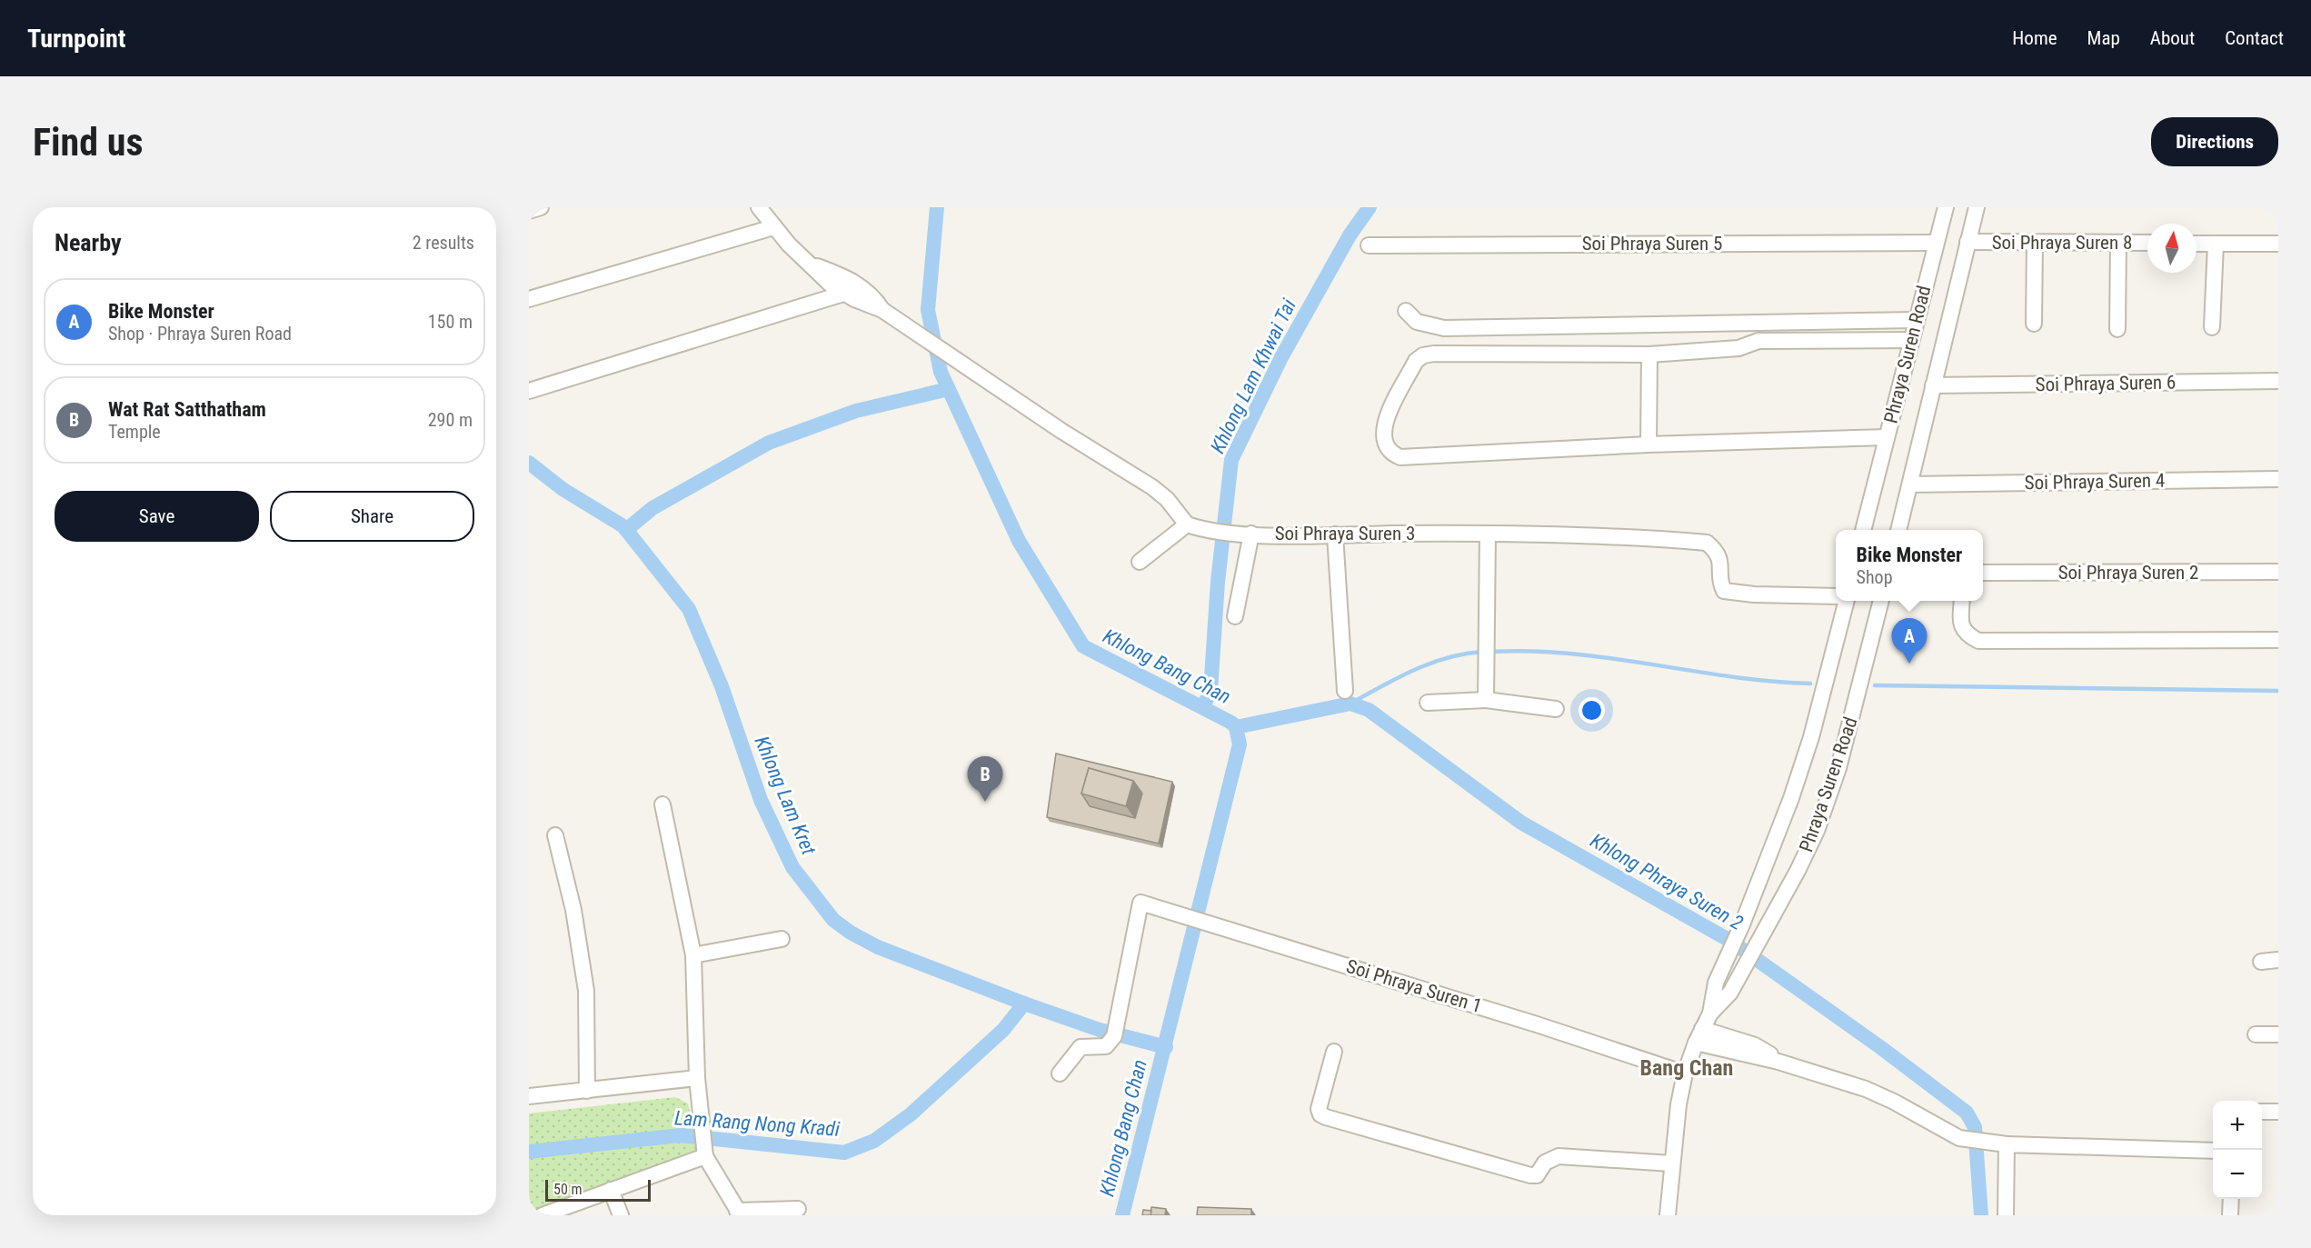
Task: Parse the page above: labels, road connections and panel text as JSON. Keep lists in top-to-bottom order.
{
  "streets": {
    "street": [
      "Soi Phraya Suren 8",
      "Soi Phraya Suren 5",
      "Phraya Suren Road",
      "Soi Phraya Suren 6",
      "Soi Phraya Suren 4",
      "Soi Phraya Suren 3",
      "Soi Phraya Suren 2",
      "Soi Phraya Suren 1"
    ]
  },
  "crossings": [
    ["Soi Phraya Suren 8", "Phraya Suren Road"],
    ["Soi Phraya Suren 5", "Phraya Suren Road"],
    ["Phraya Suren Road", "Soi Phraya Suren 6"],
    ["Phraya Suren Road", "Soi Phraya Suren 4"],
    ["Phraya Suren Road", "Soi Phraya Suren 1"]
  ],
  "districts": ["Bang Chan"],
  "water": [
    "Khlong Lam Khwai Tai",
    "Khlong Bang Chan",
    "Khlong Lam Kret",
    "Khlong Phraya Suren 2",
    "Lam Rang Nong Kradi"
  ],
  "scale_bar": "50 m",
  "north": "top",
  "page": {
    "header": "Turnpoint",
    "nav": [
      "Home",
      "Map",
      "About",
      "Contact"
    ],
    "buttons": [
      "Directions",
      ["Save", "Share"]
    ],
    "title": "Find us",
    "heading": ["Nearby", "2 results"],
    "list": [
      {
        "mark": "A",
        "name": "Bike Monster",
        "note": "Shop · Phraya Suren Road",
        "value": "150 m"
      },
      {
        "mark": "B",
        "name": "Wat Rat Satthatham",
        "note": "Temple",
        "value": "290 m"
      }
    ],
    "popup": ["Bike Monster", "Shop"],
    "pins": ["A", "B"],
    "map_buttons": ["+", "−"],
    "scale": "50 m"
  }
}
